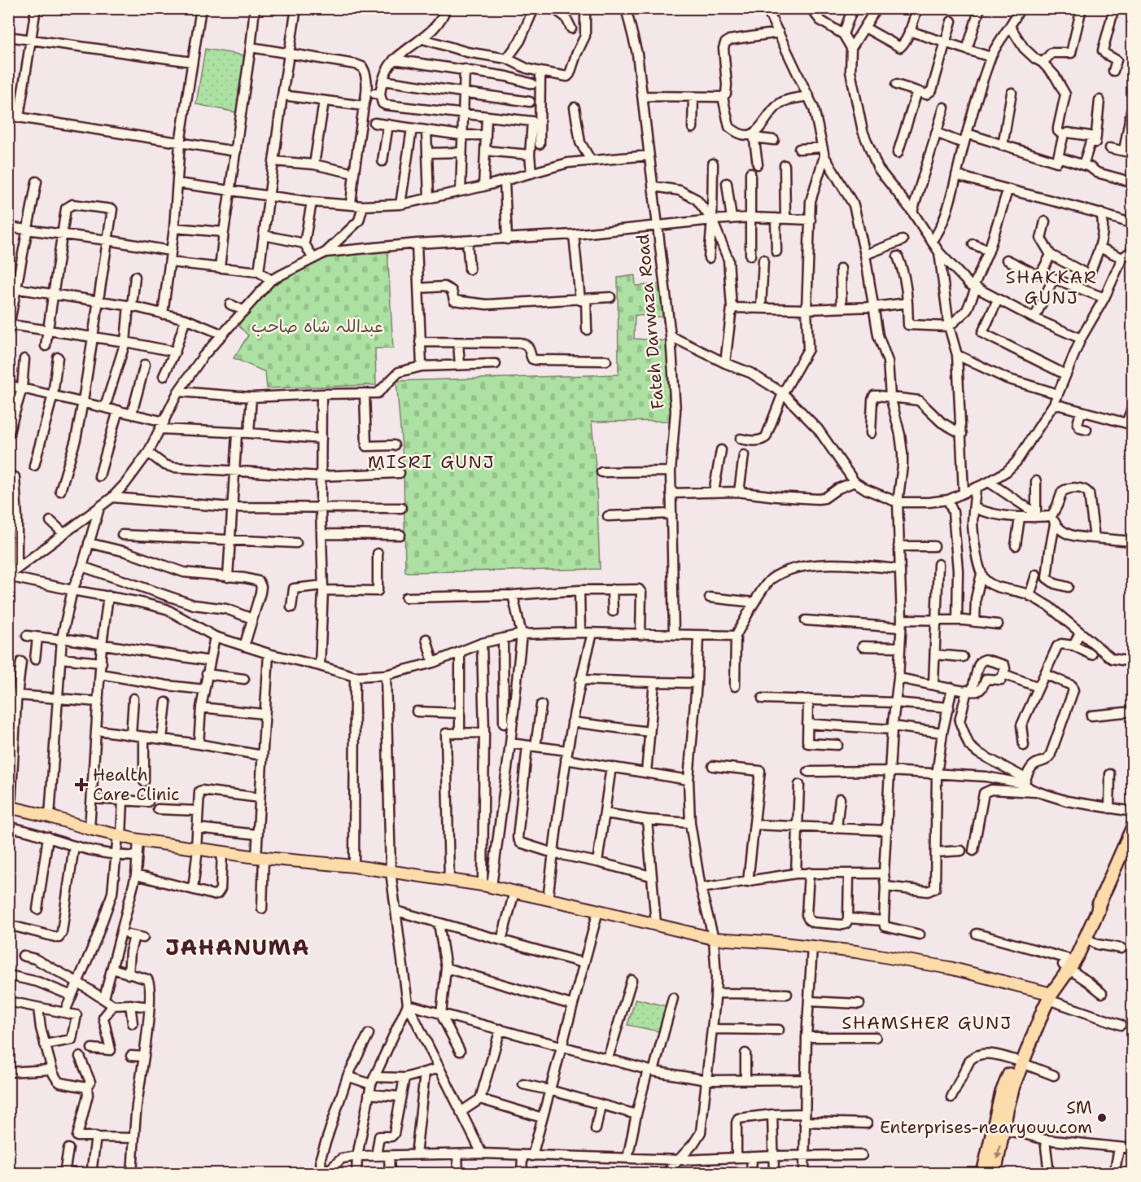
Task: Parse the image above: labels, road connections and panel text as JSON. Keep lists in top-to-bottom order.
{
  "streets": {
    "street": ["Fateh Darwaza Road"]
  },
  "districts": [
    "SHAKKAR GUNJ",
    "MISRI GUNJ",
    "JAHANUMA",
    "SHAMSHER GUNJ"
  ],
  "parks": ["عبداللہ شاہ صاحب"],
  "places": {
    "health": ["Health Care Clinic"],
    "other": ["SM Enterprises-nearyouu.com"]
  }
}
